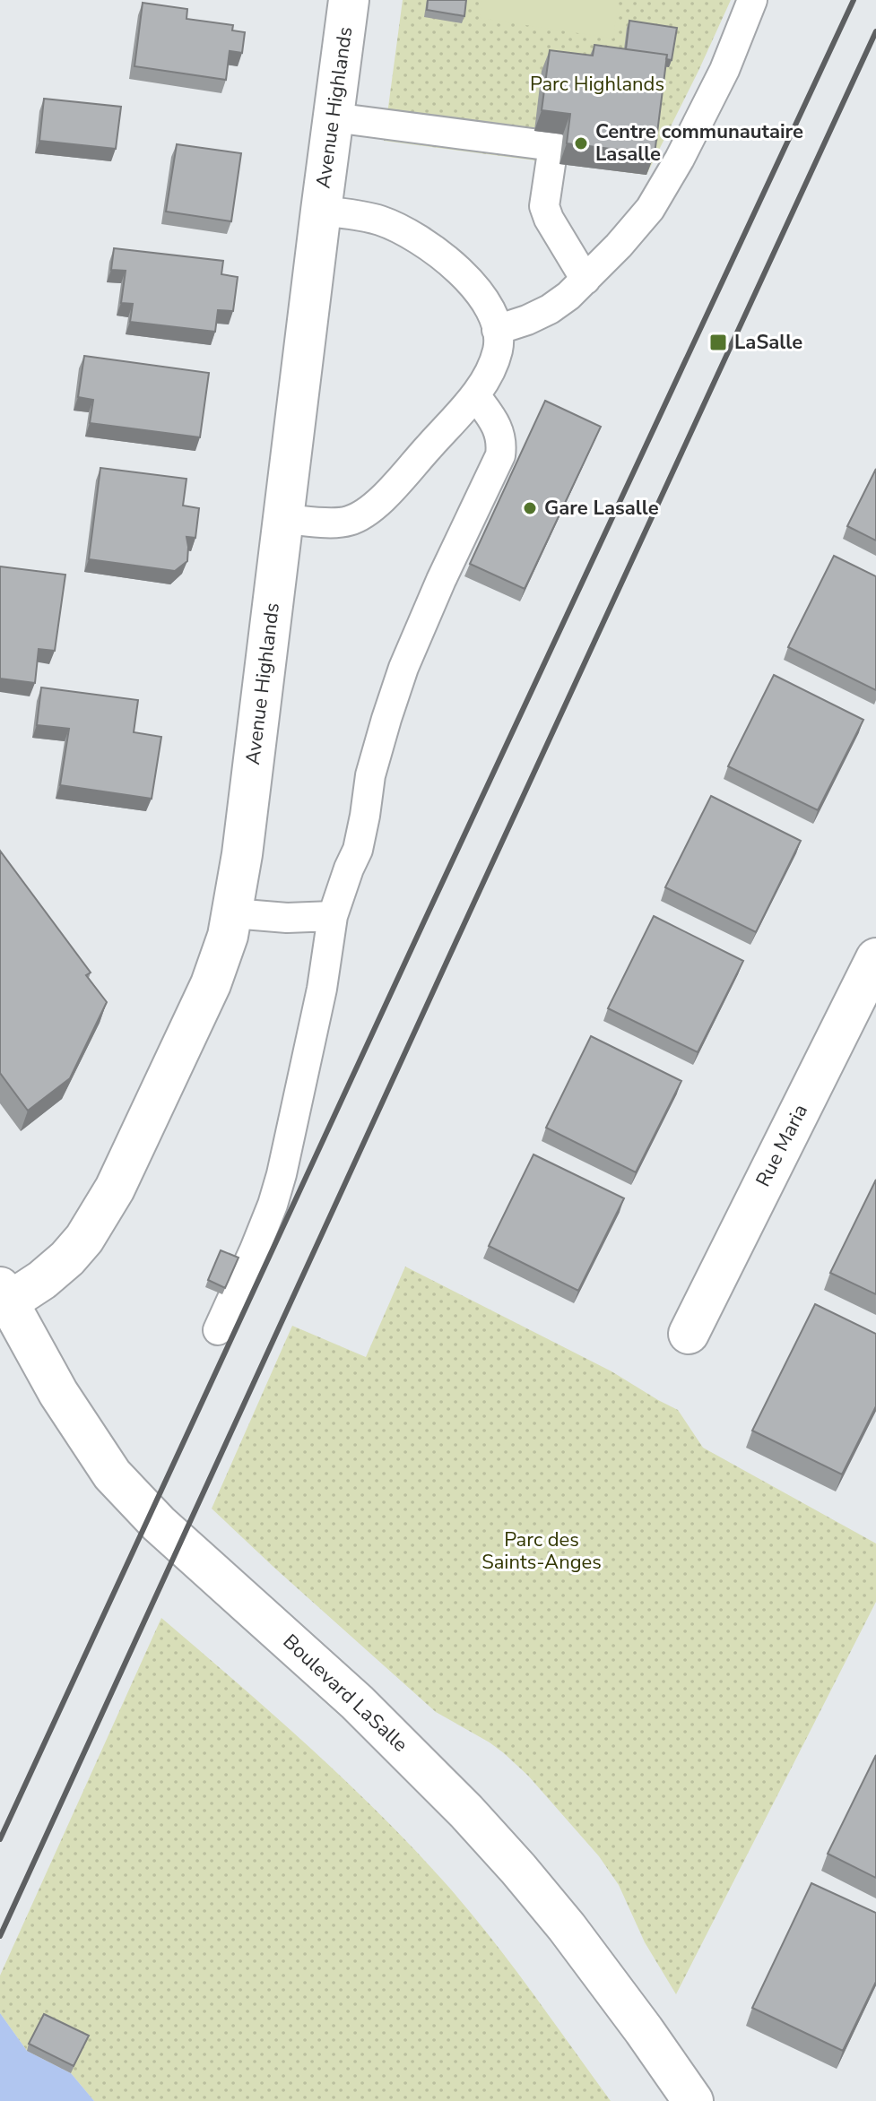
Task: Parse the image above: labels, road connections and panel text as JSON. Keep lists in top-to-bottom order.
{
  "streets": {
    "street": ["Avenue Highlands", "Rue Maria", "Boulevard LaSalle"]
  },
  "crossings": [
    ["Avenue Highlands", "Boulevard LaSalle"]
  ],
  "parks": ["Parc Highlands", "Parc des Saints-Anges"],
  "places": {
    "other": ["Centre communautaire Lasalle", "Gare Lasalle"],
    "transit": ["LaSalle"]
  }
}
